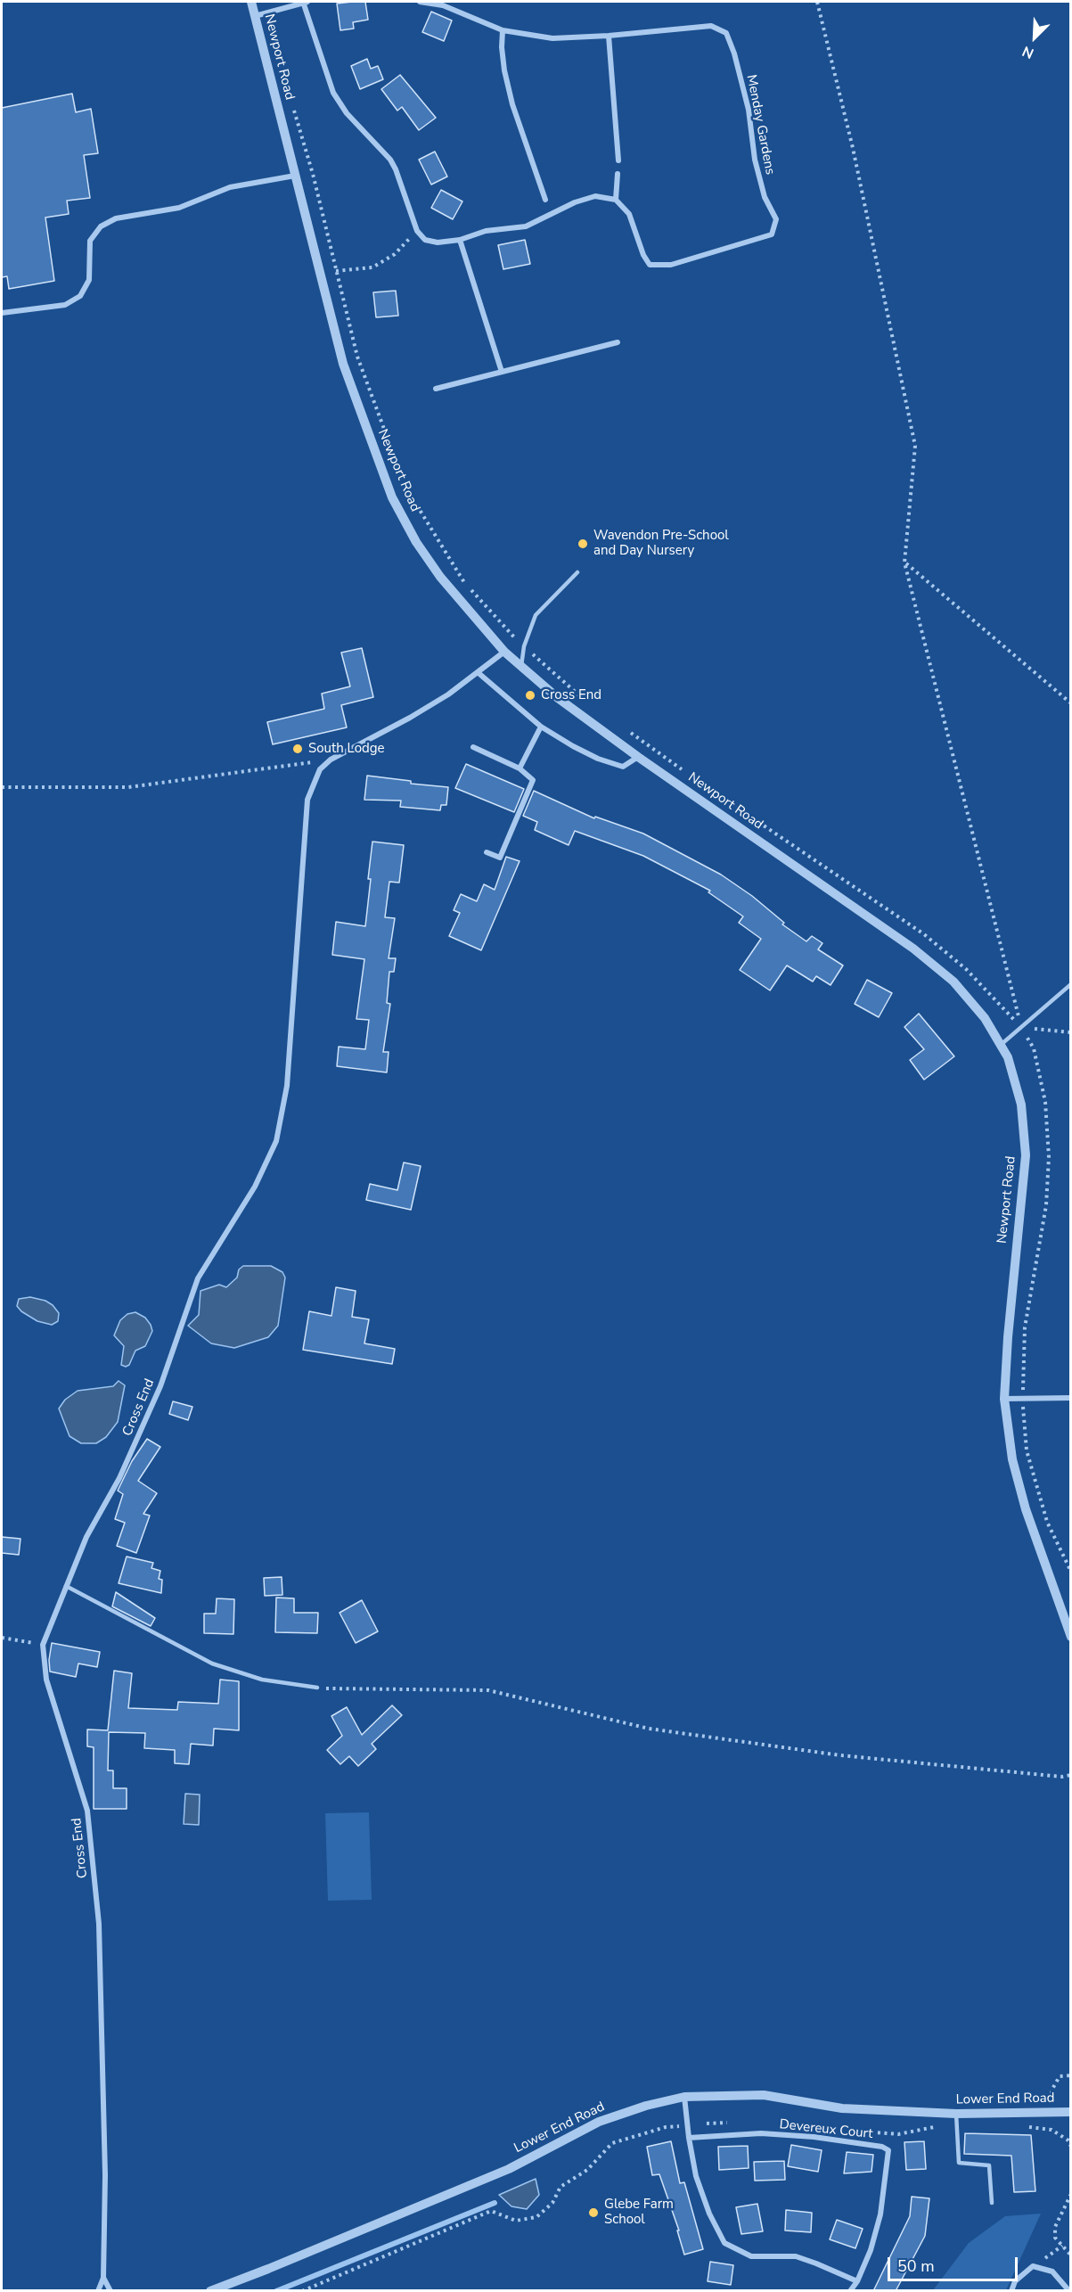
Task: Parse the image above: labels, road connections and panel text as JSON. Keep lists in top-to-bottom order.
{
  "streets": {
    "street": [
      "Newport Road",
      "Menday Gardens",
      "Cross End",
      "Lower End Road",
      "Devereux Court"
    ]
  },
  "crossings": [
    ["Newport Road", "Cross End"]
  ],
  "places": [
    "Wavendon Pre-School and Day Nursery",
    "Cross End",
    "South Lodge",
    "Glebe Farm School"
  ],
  "scale_bar": "50 m",
  "north": "bottom left"
}
